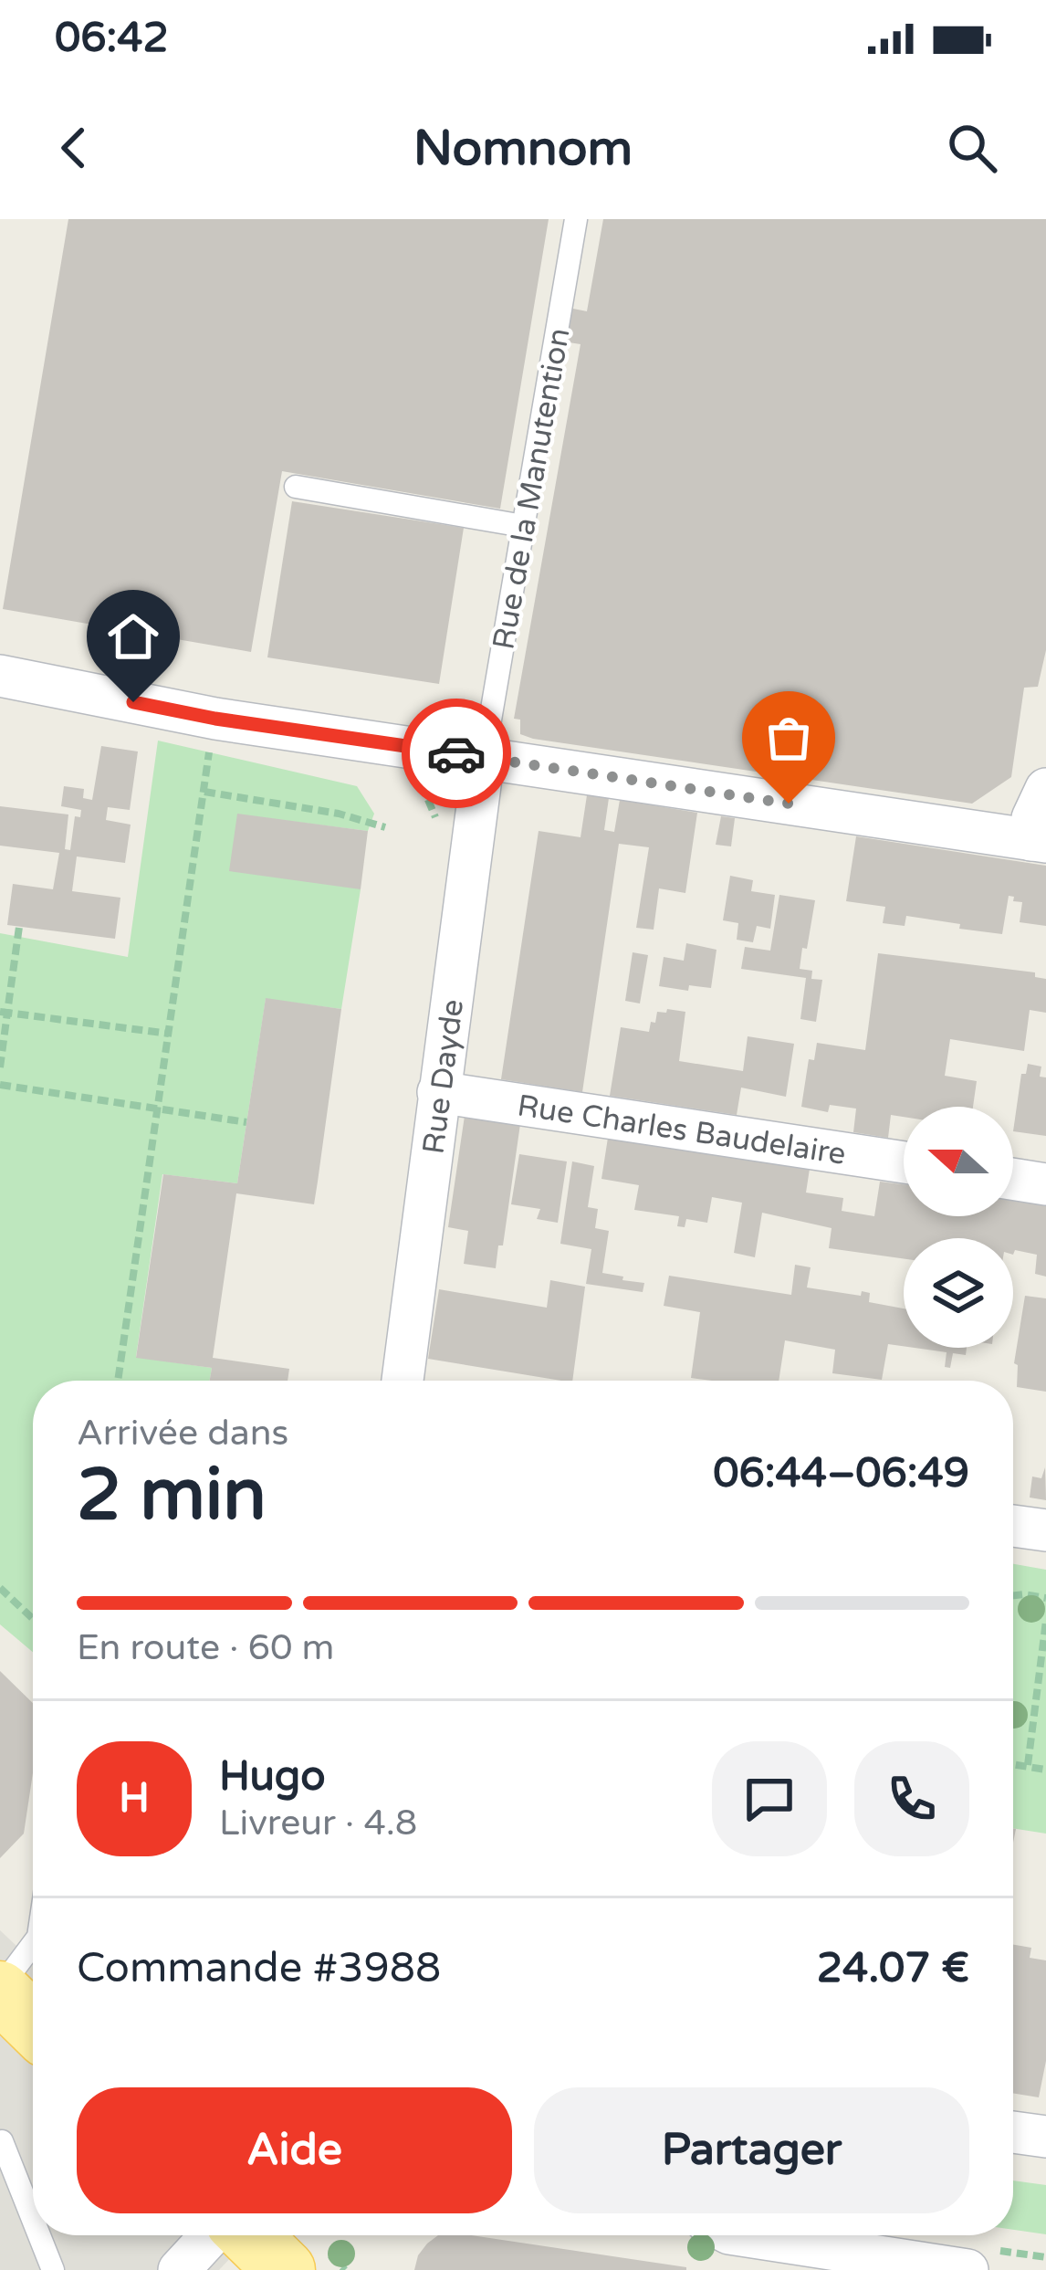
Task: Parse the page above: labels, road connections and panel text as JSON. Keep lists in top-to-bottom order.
{
  "streets": {
    "street": ["Rue Dayde", "Rue Charles Baudelaire"],
    "lane": ["Rue de la Manutention"]
  },
  "crossings": [
    ["Rue de la Manutention", "Rue Dayde"],
    ["Rue Dayde", "Rue Charles Baudelaire"]
  ],
  "north": "left",
  "page": {
    "status": "06:42",
    "header": "Nomnom",
    "heading": ["2 min", "Arrivée dans", "06:44–06:49"],
    "panel": [
      "Hugo",
      "Livreur · 4.8",
      "Commande #3988",
      "24.07 €"
    ],
    "bar": "En route · 60 m",
    "round": "H",
    "buttons": ["Aide", "Partager"]
  }
}
